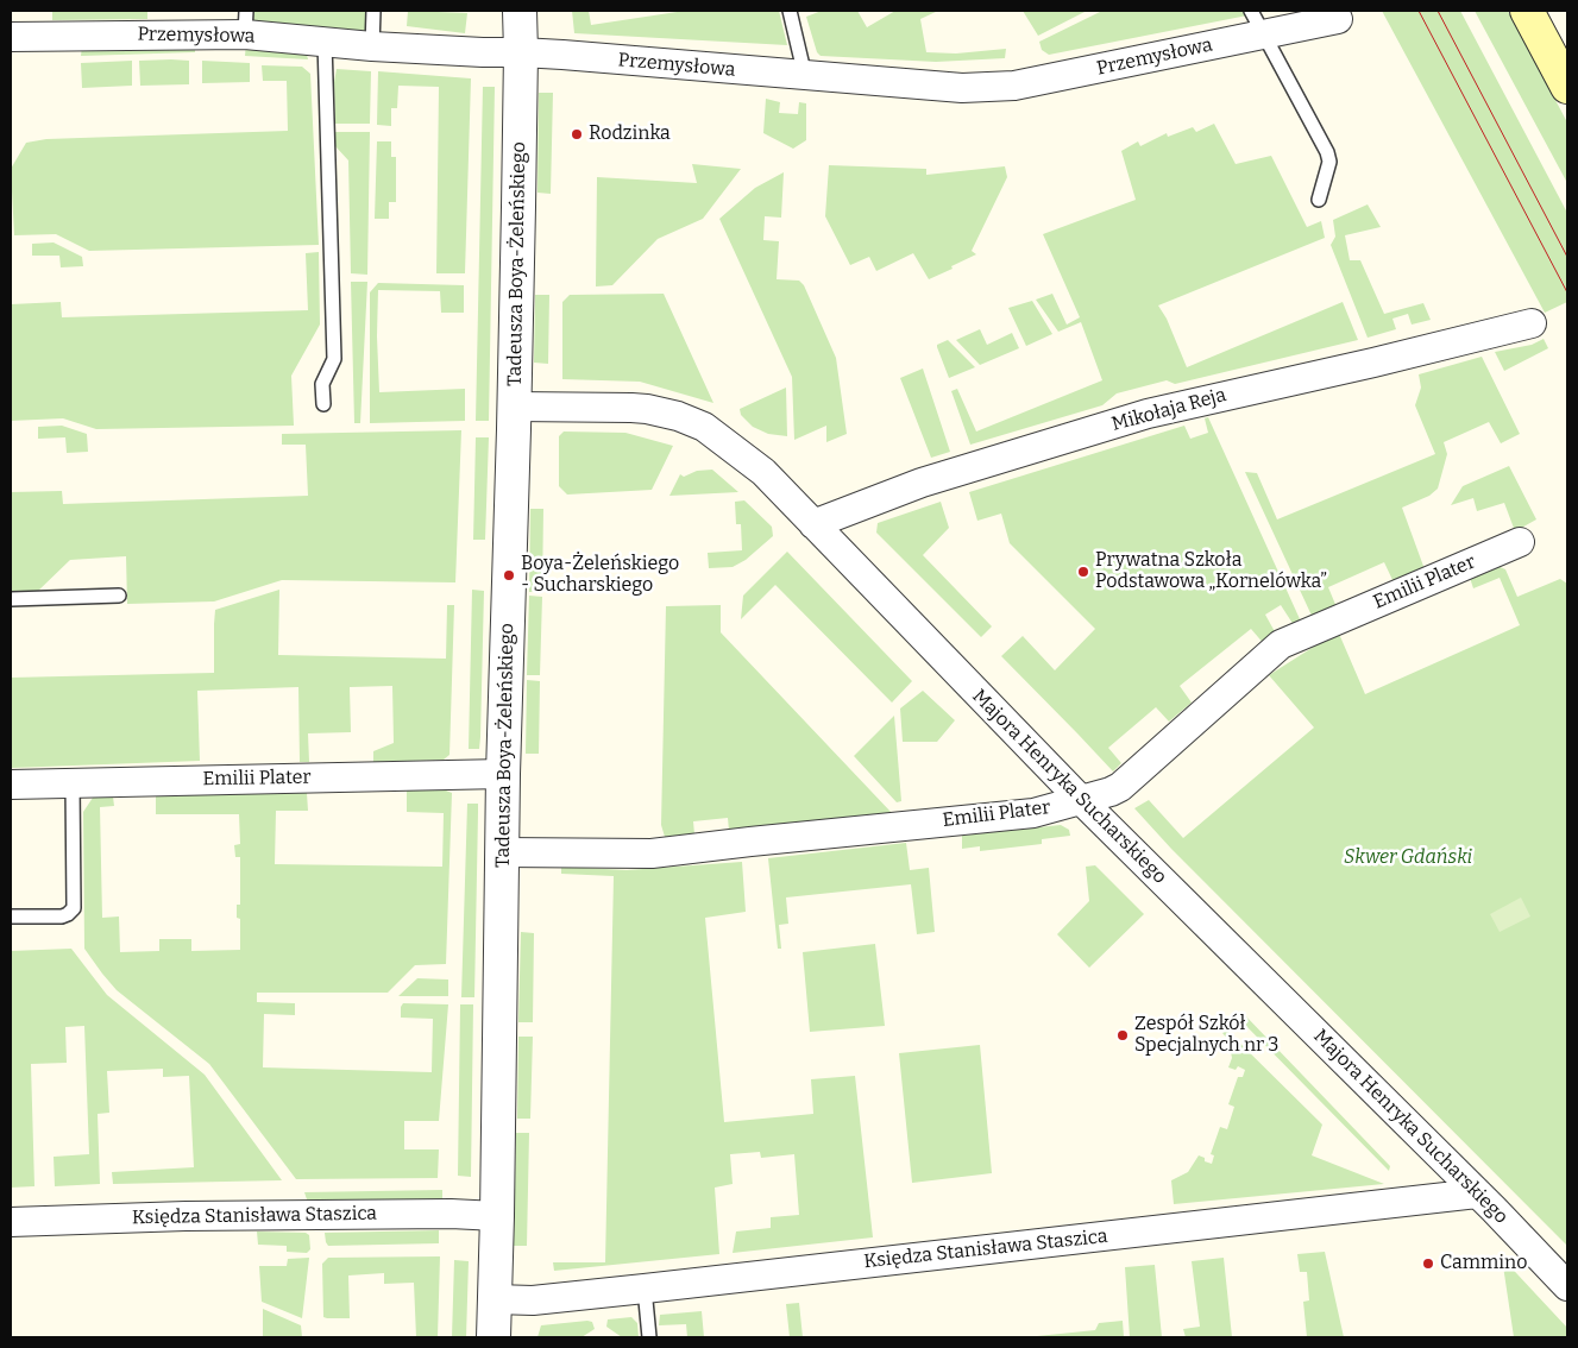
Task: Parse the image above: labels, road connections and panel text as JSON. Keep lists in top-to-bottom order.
{
  "streets": {
    "street": [
      "Przemysłowa",
      "Tadeusza Boya-Żeleńskiego",
      "Mikołaja Reja",
      "Emilii Plater",
      "Majora Henryka Sucharskiego",
      "Księdza Stanisława Staszica"
    ]
  },
  "crossings": [
    ["Przemysłowa", "Tadeusza Boya-Żeleńskiego"],
    ["Tadeusza Boya-Żeleńskiego", "Emilii Plater"],
    ["Tadeusza Boya-Żeleńskiego", "Majora Henryka Sucharskiego"],
    ["Tadeusza Boya-Żeleńskiego", "Księdza Stanisława Staszica"],
    ["Mikołaja Reja", "Majora Henryka Sucharskiego"],
    ["Emilii Plater", "Majora Henryka Sucharskiego"],
    ["Majora Henryka Sucharskiego", "Księdza Stanisława Staszica"]
  ],
  "parks": ["Skwer Gdański"],
  "places": [
    "Rodzinka",
    "Prywatna Szkoła Podstawowa „Kornelówka”",
    "Boya-Żeleńskiego - Sucharskiego",
    "Zespół Szkół Specjalnych nr 3",
    "Cammino"
  ]
}
